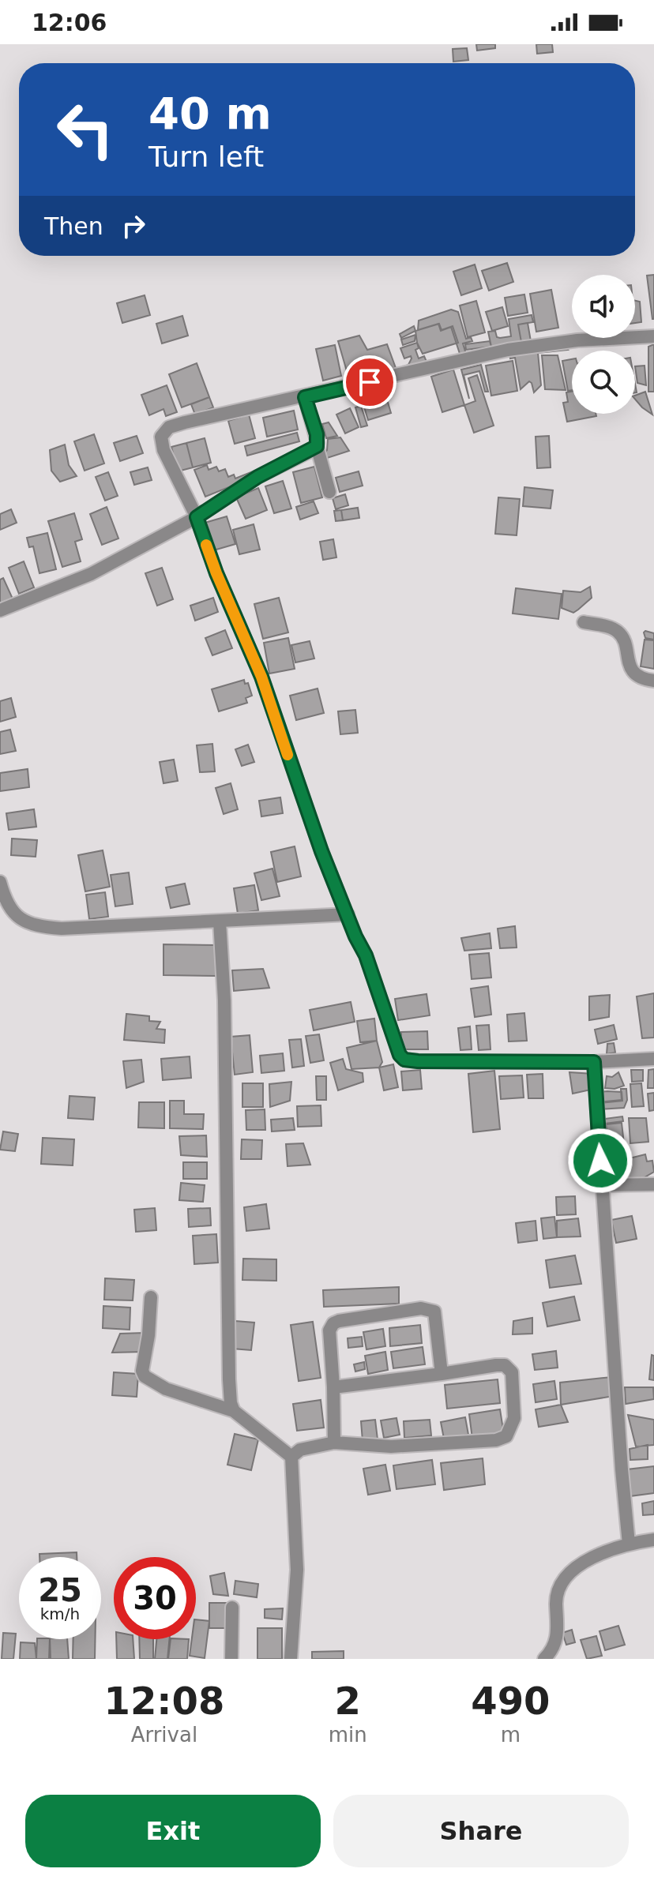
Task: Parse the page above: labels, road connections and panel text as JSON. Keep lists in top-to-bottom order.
{
  "page": {
    "status": "12:06",
    "turn": ["40 m", "Turn left"],
    "then": "Then",
    "speed": "25 km/h",
    "limit": "30",
    "eta": [
      "12:08",
      "Arrival",
      "2",
      "min",
      "490",
      "m"
    ],
    "buttons": ["Exit", "Share"]
  }
}
